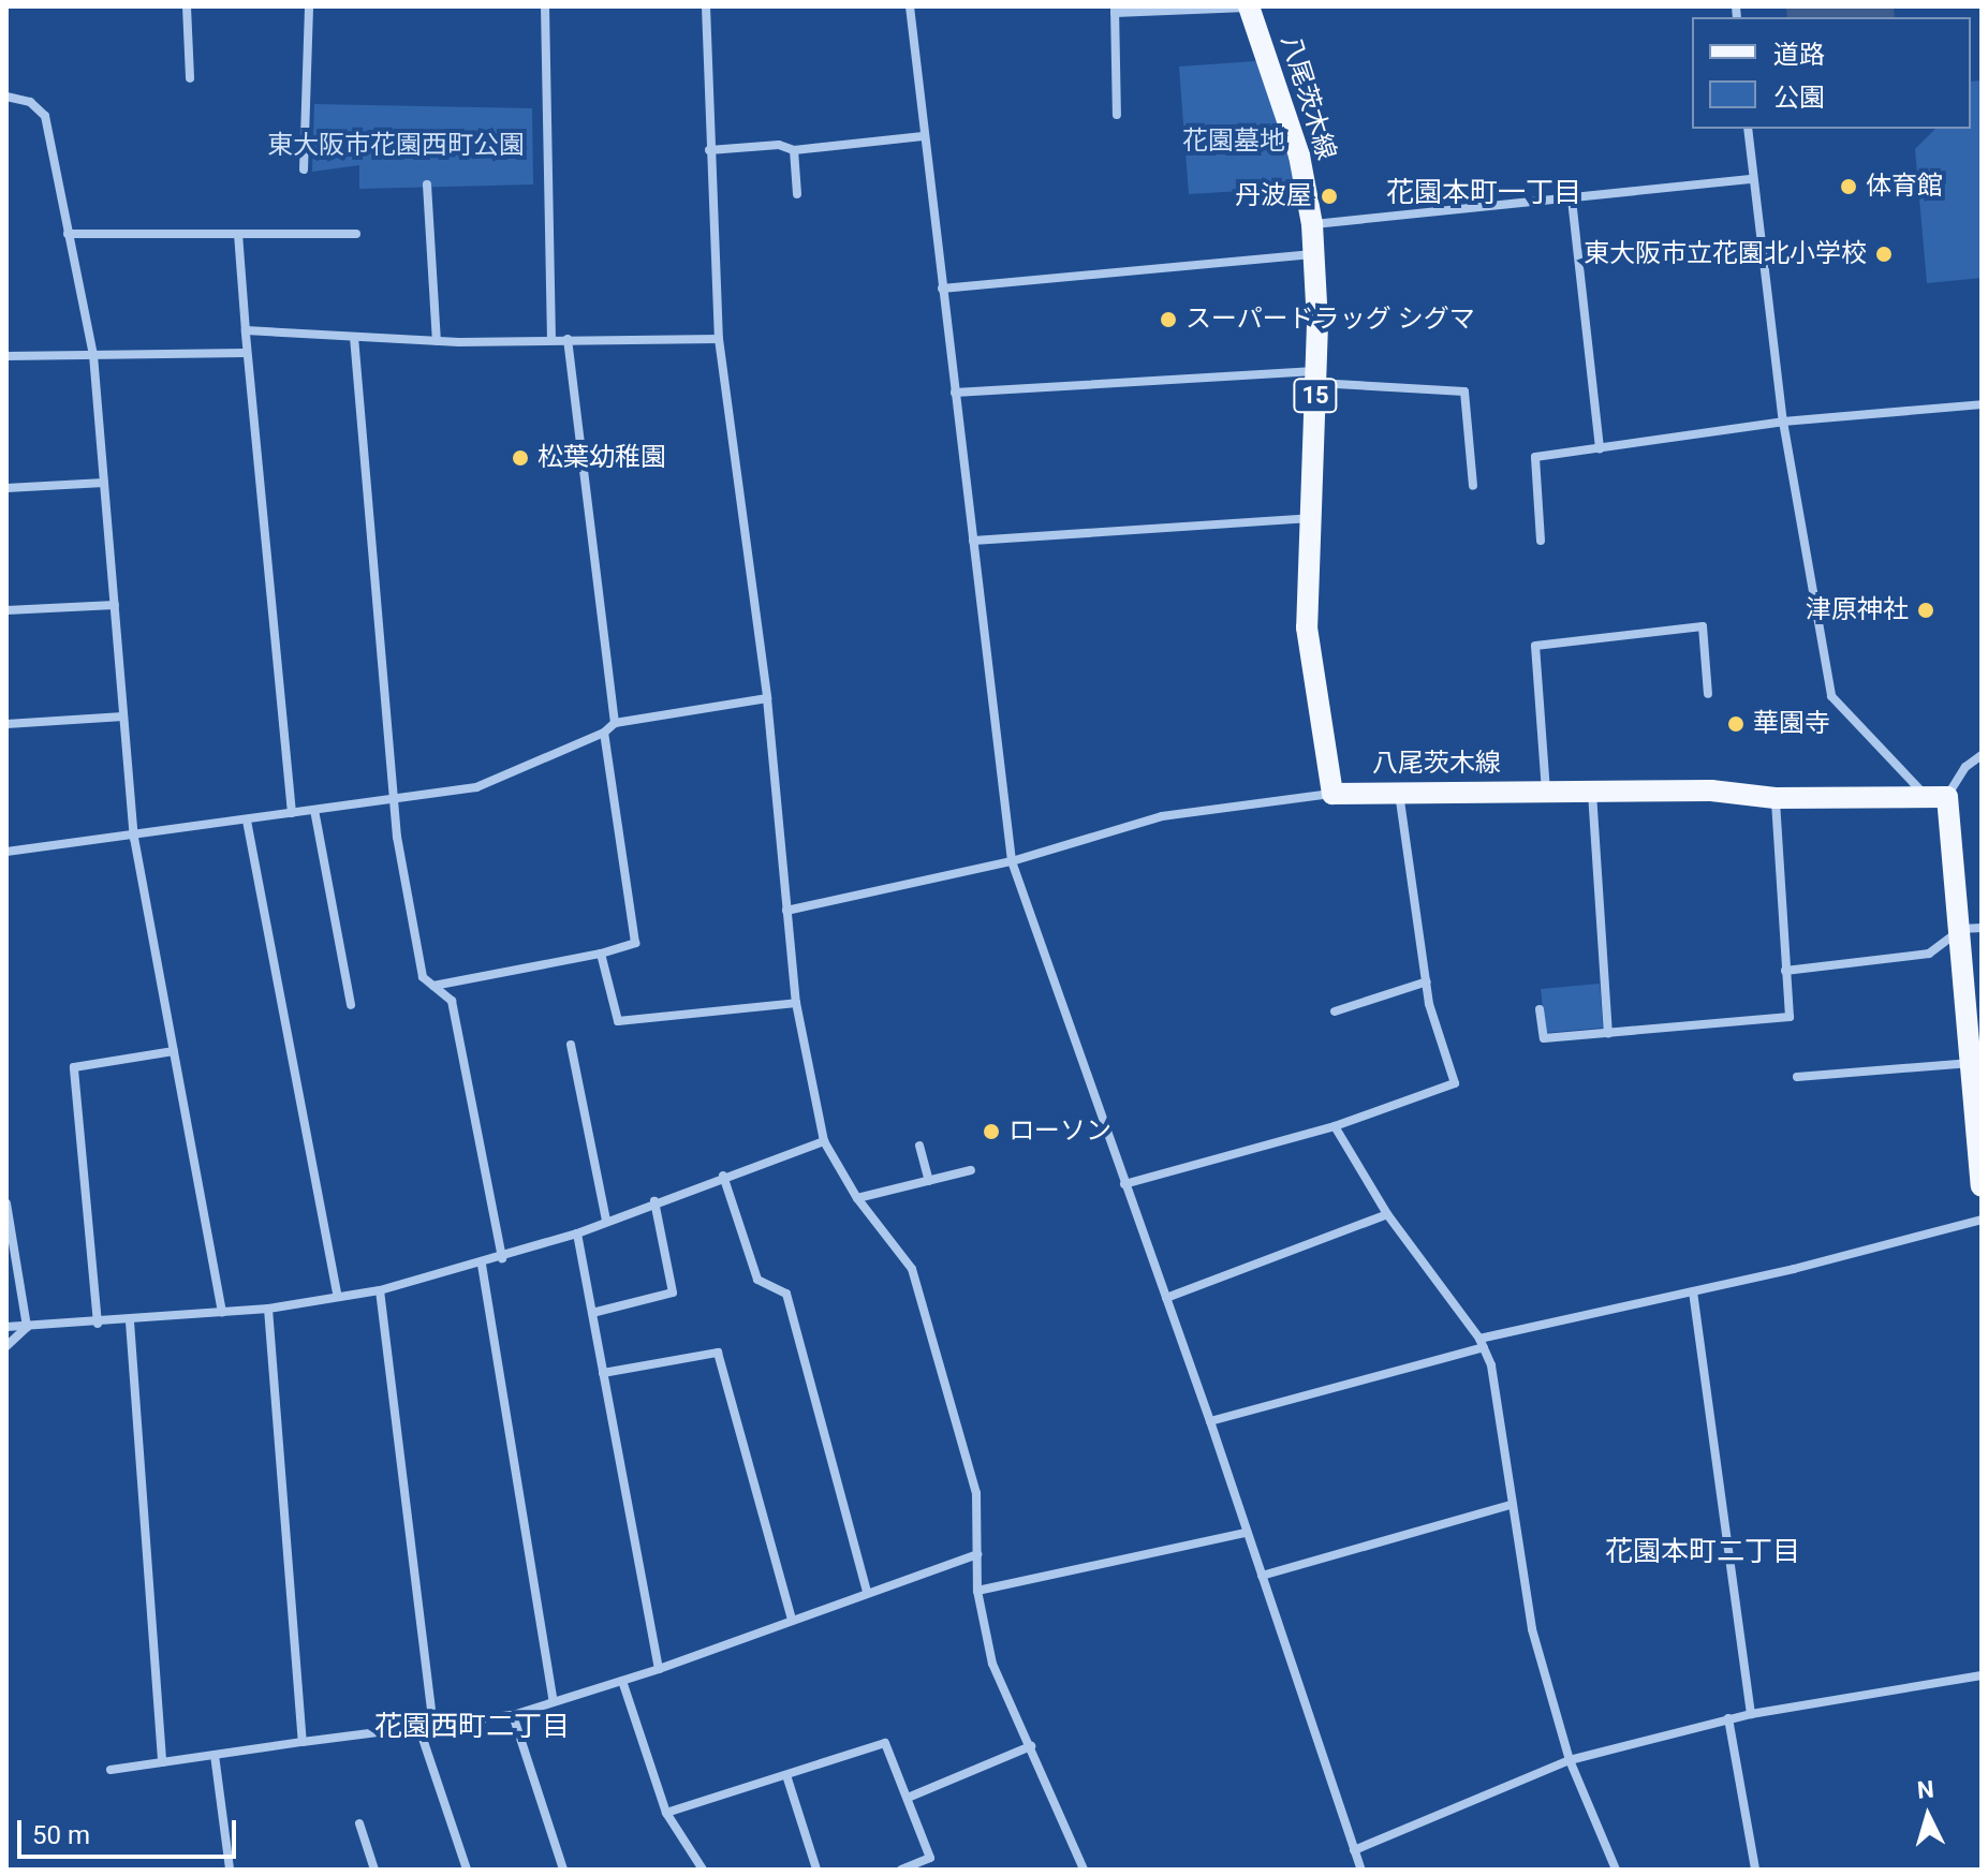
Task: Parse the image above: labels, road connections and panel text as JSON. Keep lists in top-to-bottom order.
{
  "streets": {
    "main road": ["八尾茨木線", "15"]
  },
  "districts": ["花園本町一丁目", "花園本町二丁目", "花園西町二丁目"],
  "parks": ["花園墓地", "東大阪市花園西町公園"],
  "places": [
    "体育館",
    "丹波屋",
    "東大阪市立花園北小学校",
    "スーパードラッグ シグマ",
    "松葉幼稚園",
    "津原神社",
    "華園寺",
    "ローソン"
  ],
  "legend": ["道路", "公園"],
  "scale_bar": "50 m",
  "north": "top"
}
